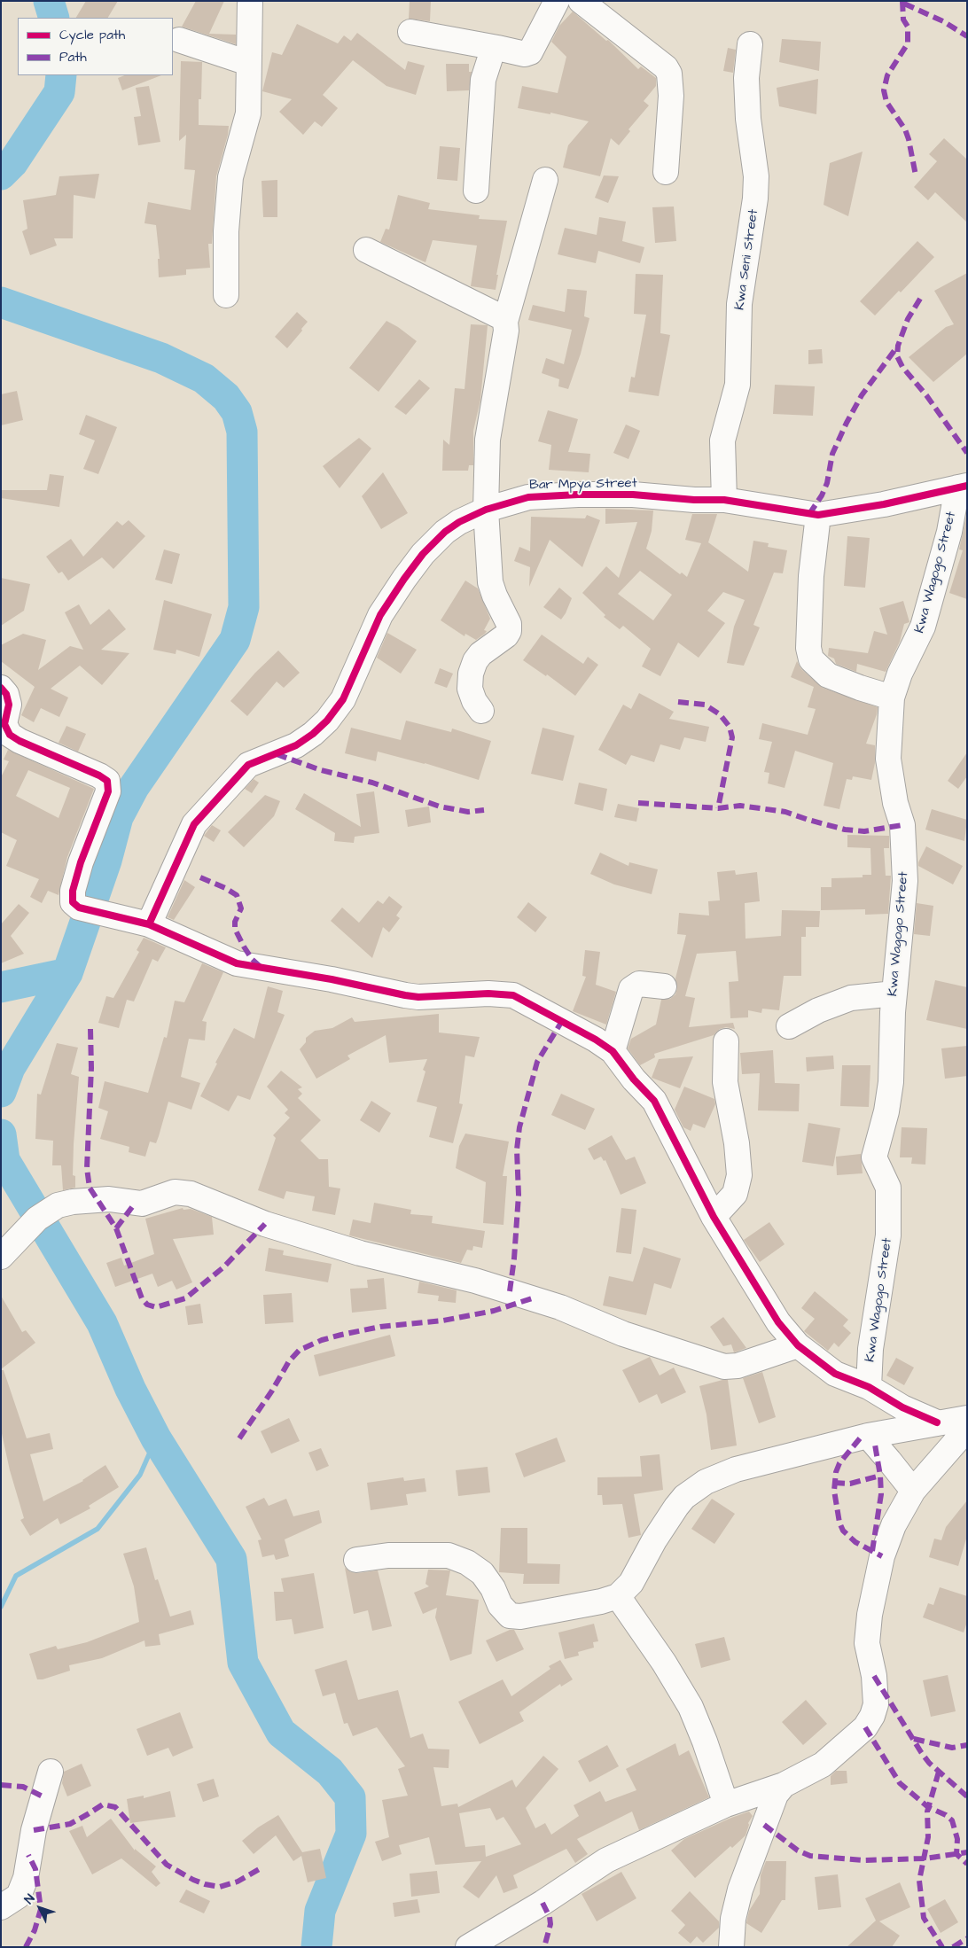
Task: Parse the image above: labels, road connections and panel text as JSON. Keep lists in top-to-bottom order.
{
  "streets": {
    "street": ["Kwa Seni Street", "Bar Mpya Street", "Kwa Wagogo Street"]
  },
  "crossings": [
    ["Kwa Seni Street", "Bar Mpya Street"],
    ["Bar Mpya Street", "Kwa Wagogo Street"]
  ],
  "legend": ["Cycle path", "Path"],
  "north": "top left"
}
